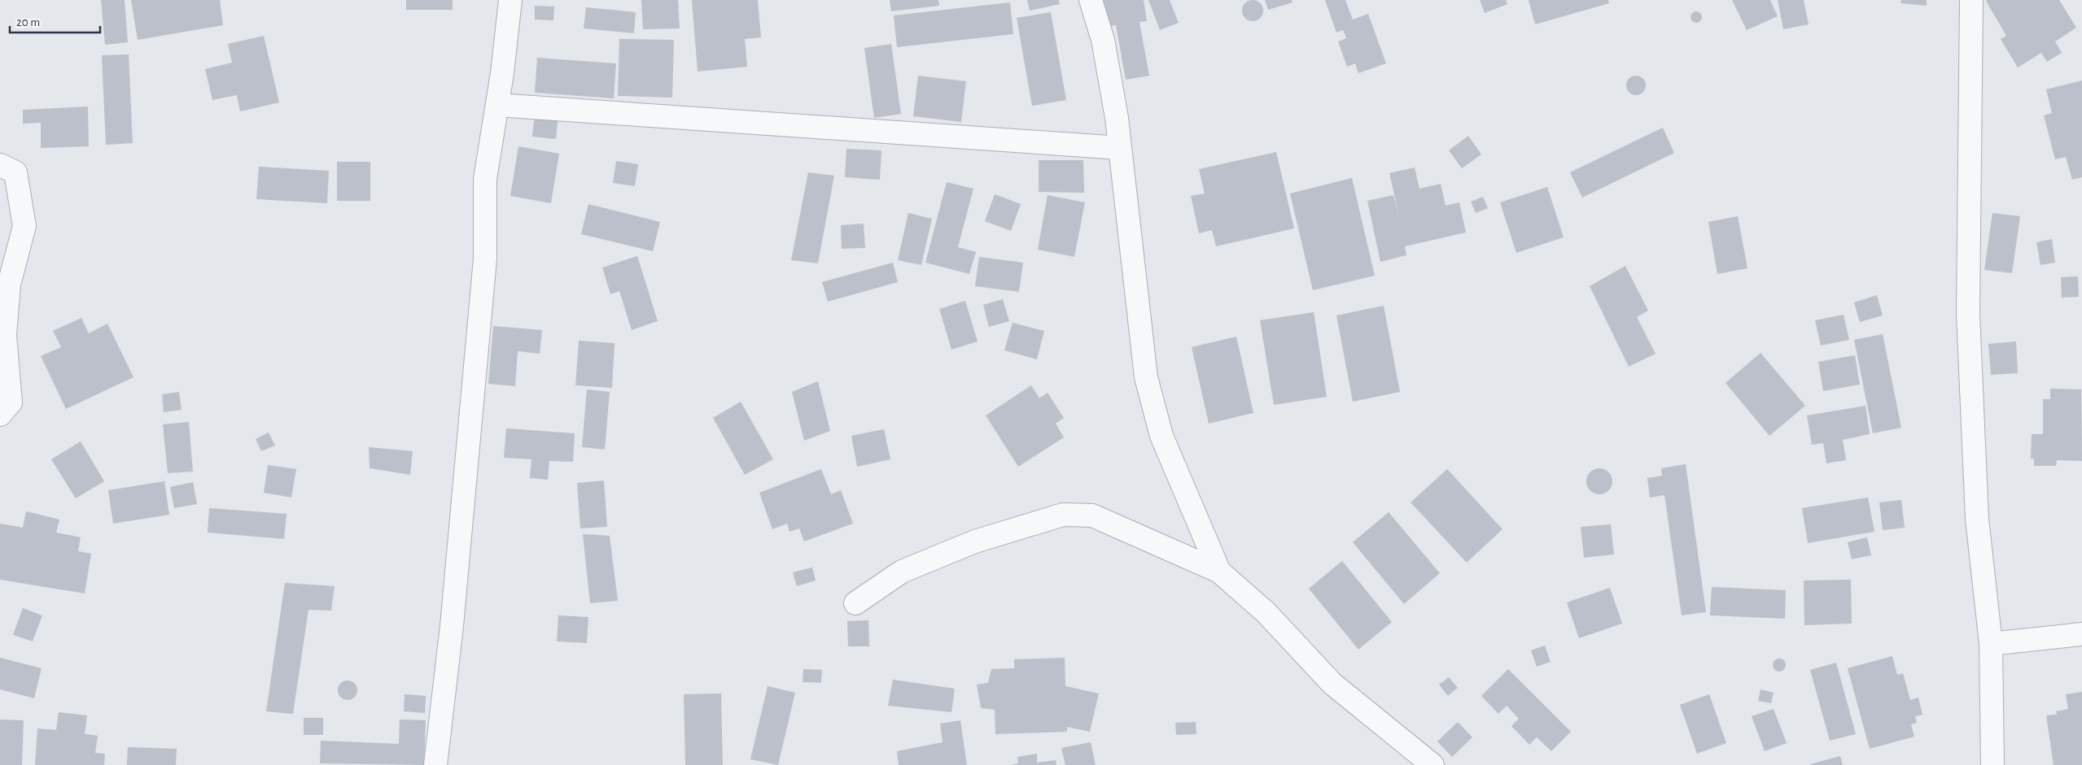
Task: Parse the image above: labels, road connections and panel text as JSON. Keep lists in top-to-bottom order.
{
  "scale_bar": "20 m"
}
